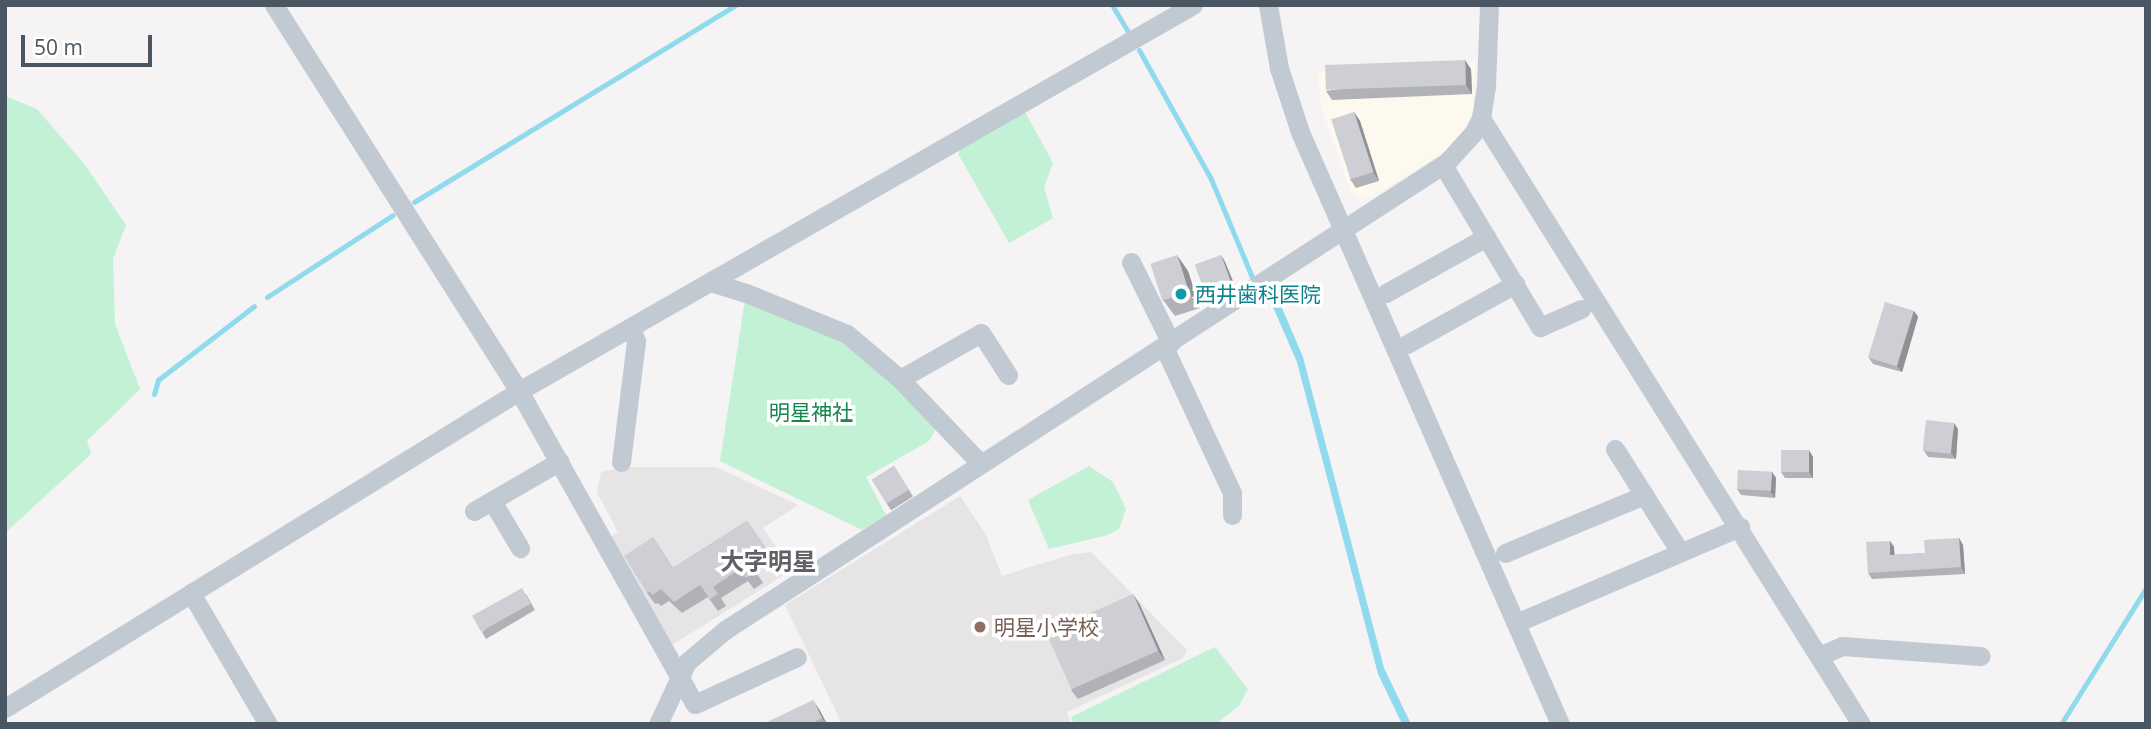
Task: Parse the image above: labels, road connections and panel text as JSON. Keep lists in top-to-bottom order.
{
  "districts": ["大字明星"],
  "parks": ["明星神社"],
  "places": ["西井歯科医院", "明星小学校"],
  "scale_bar": "50 m"
}
